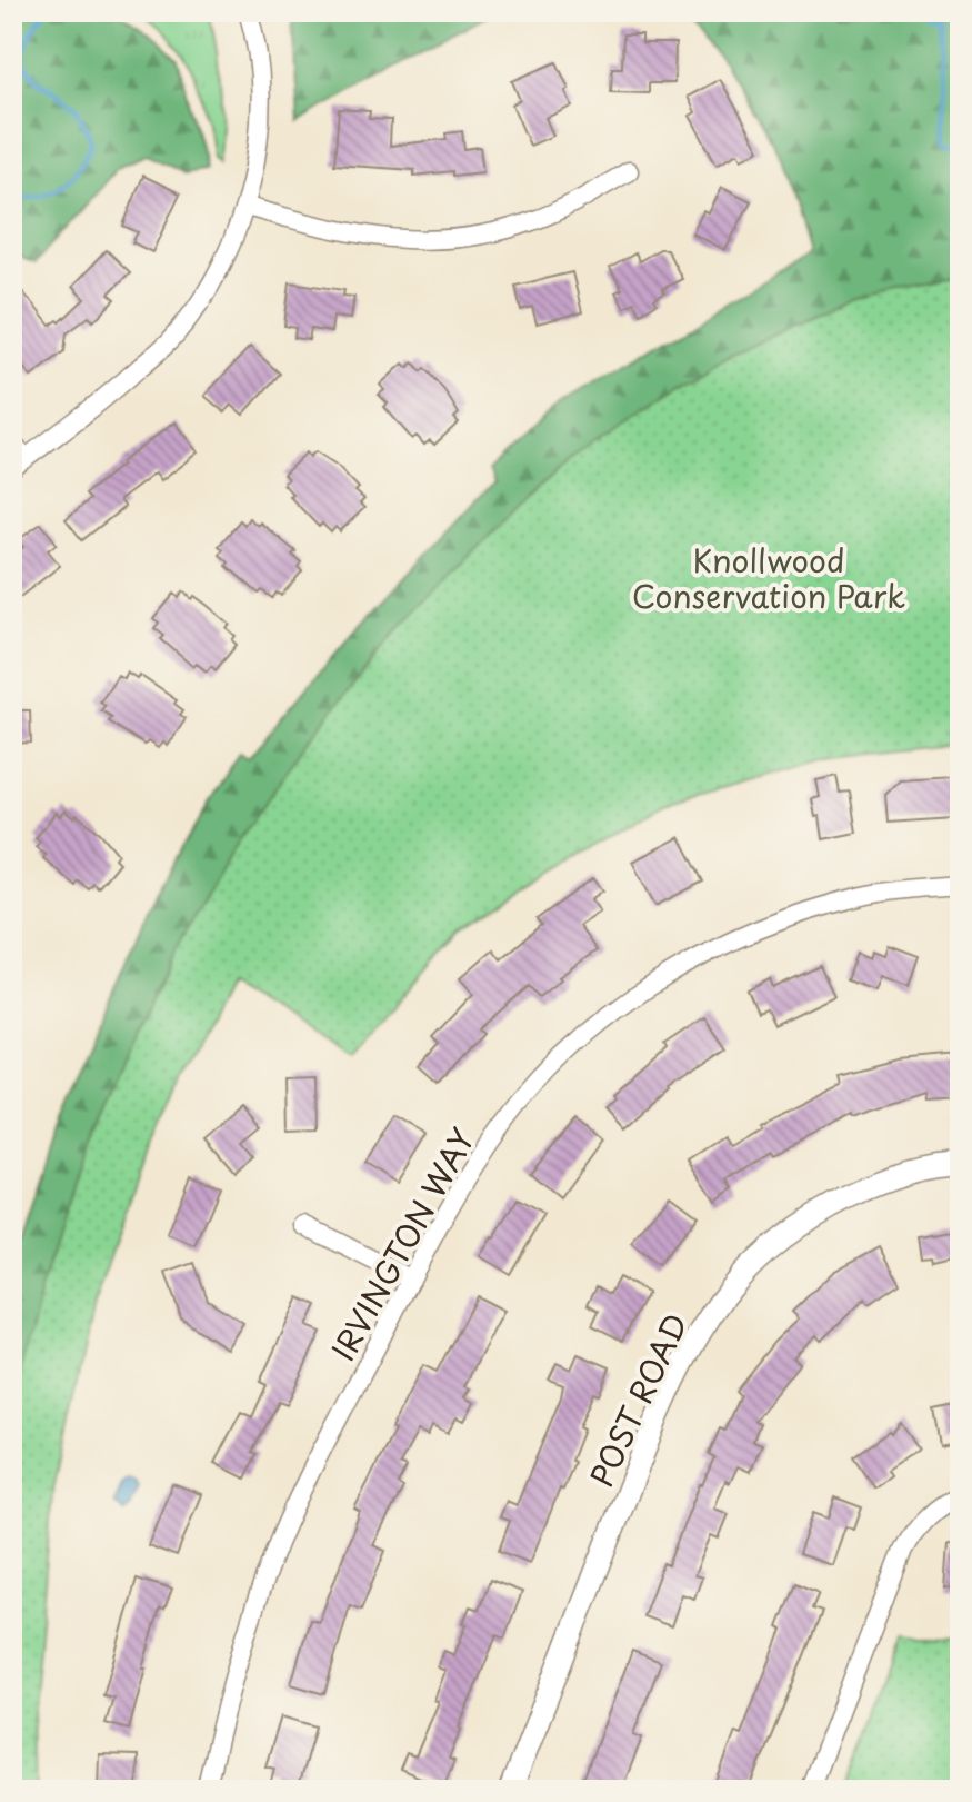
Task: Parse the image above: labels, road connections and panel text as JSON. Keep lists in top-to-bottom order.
{
  "streets": {
    "street": ["IRVINGTON WAY", "POST ROAD"]
  },
  "parks": ["Knollwood Conservation Park"]
}
